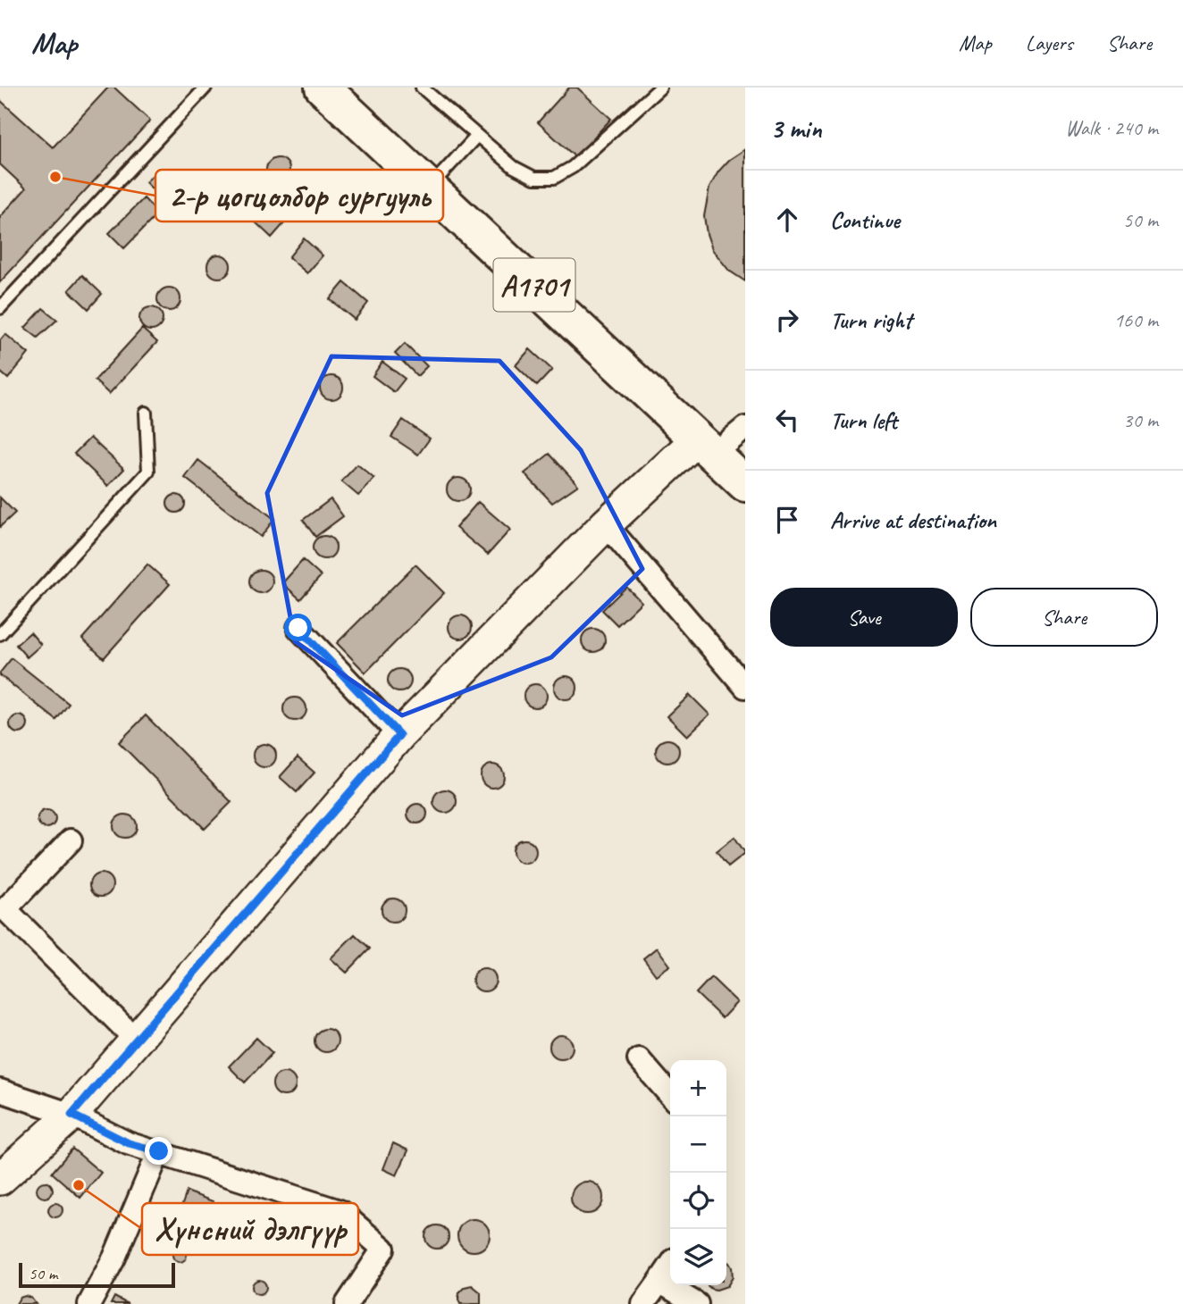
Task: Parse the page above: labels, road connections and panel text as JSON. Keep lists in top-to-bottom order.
{
  "streets": {
    "main road": ["A1701"]
  },
  "places": ["2-р цогцолбор сургууль", "Хүнсний дэлгүүр"],
  "scale_bar": "50 m",
  "page": {
    "header": "Map",
    "nav": ["Map", "Layers", "Share"],
    "heading": ["3 min", "Walk · 240 m"],
    "list": [
      ["Continue", "50 m"],
      ["Turn right", "160 m"],
      ["Turn left", "30 m"],
      "Arrive at destination"
    ],
    "buttons": ["Save", "Share"],
    "map_buttons": ["+", "−"],
    "scale": "50 m"
  }
}
